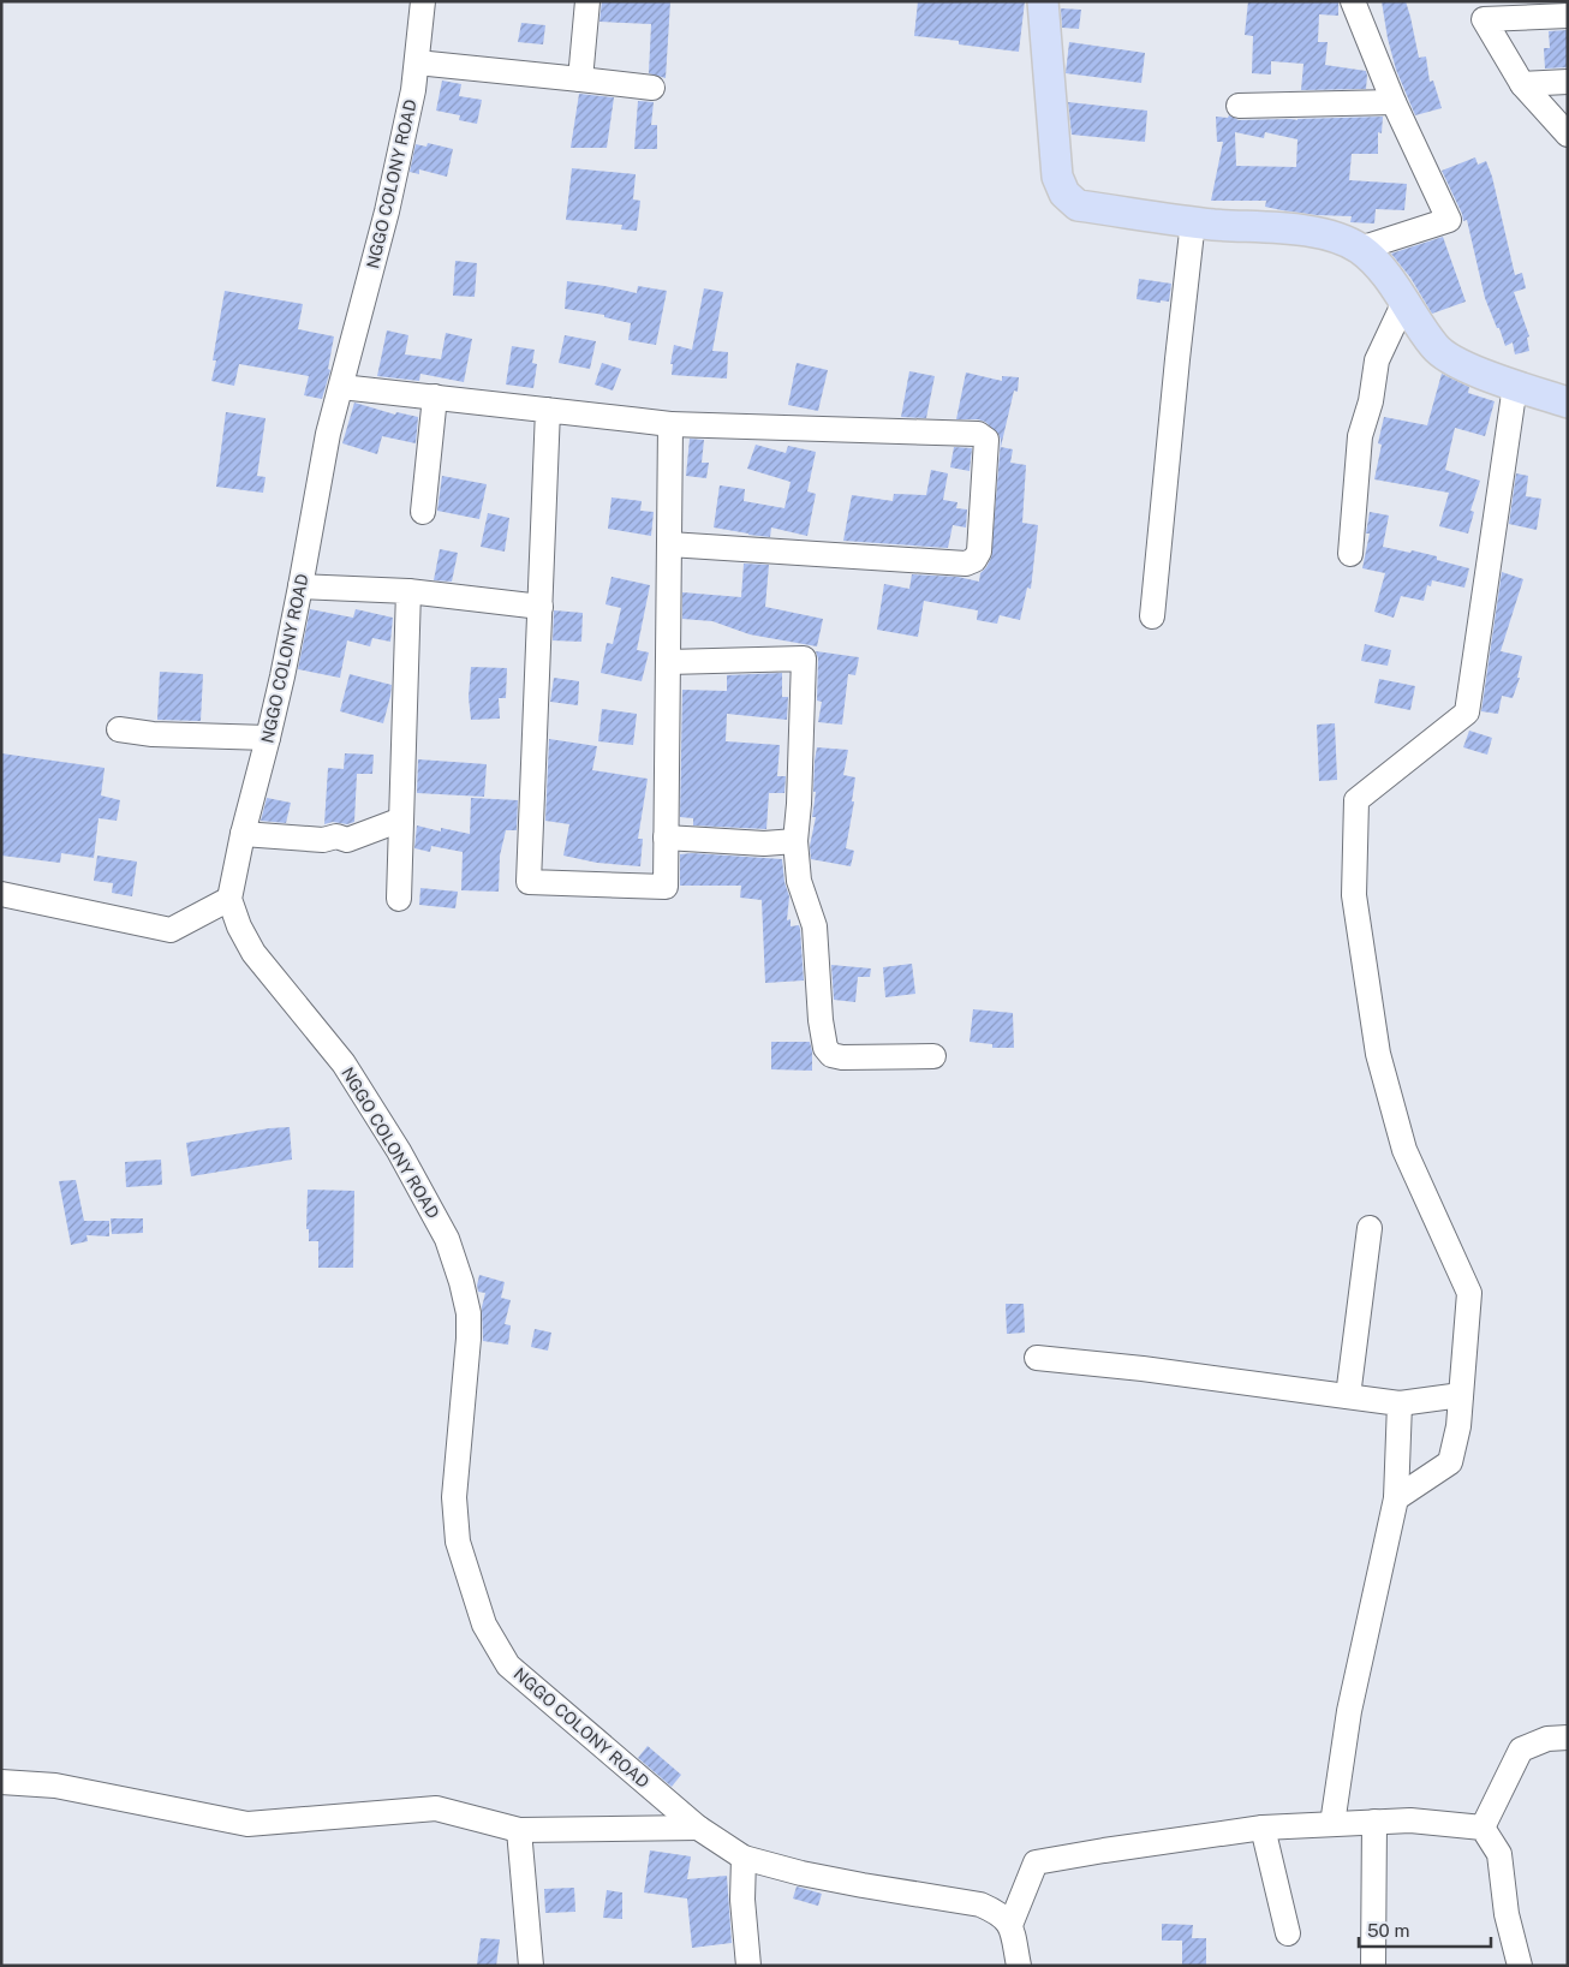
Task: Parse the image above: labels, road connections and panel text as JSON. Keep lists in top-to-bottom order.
{
  "streets": {
    "street": ["NGGO COLONY ROAD"]
  },
  "scale_bar": "50 m"
}
